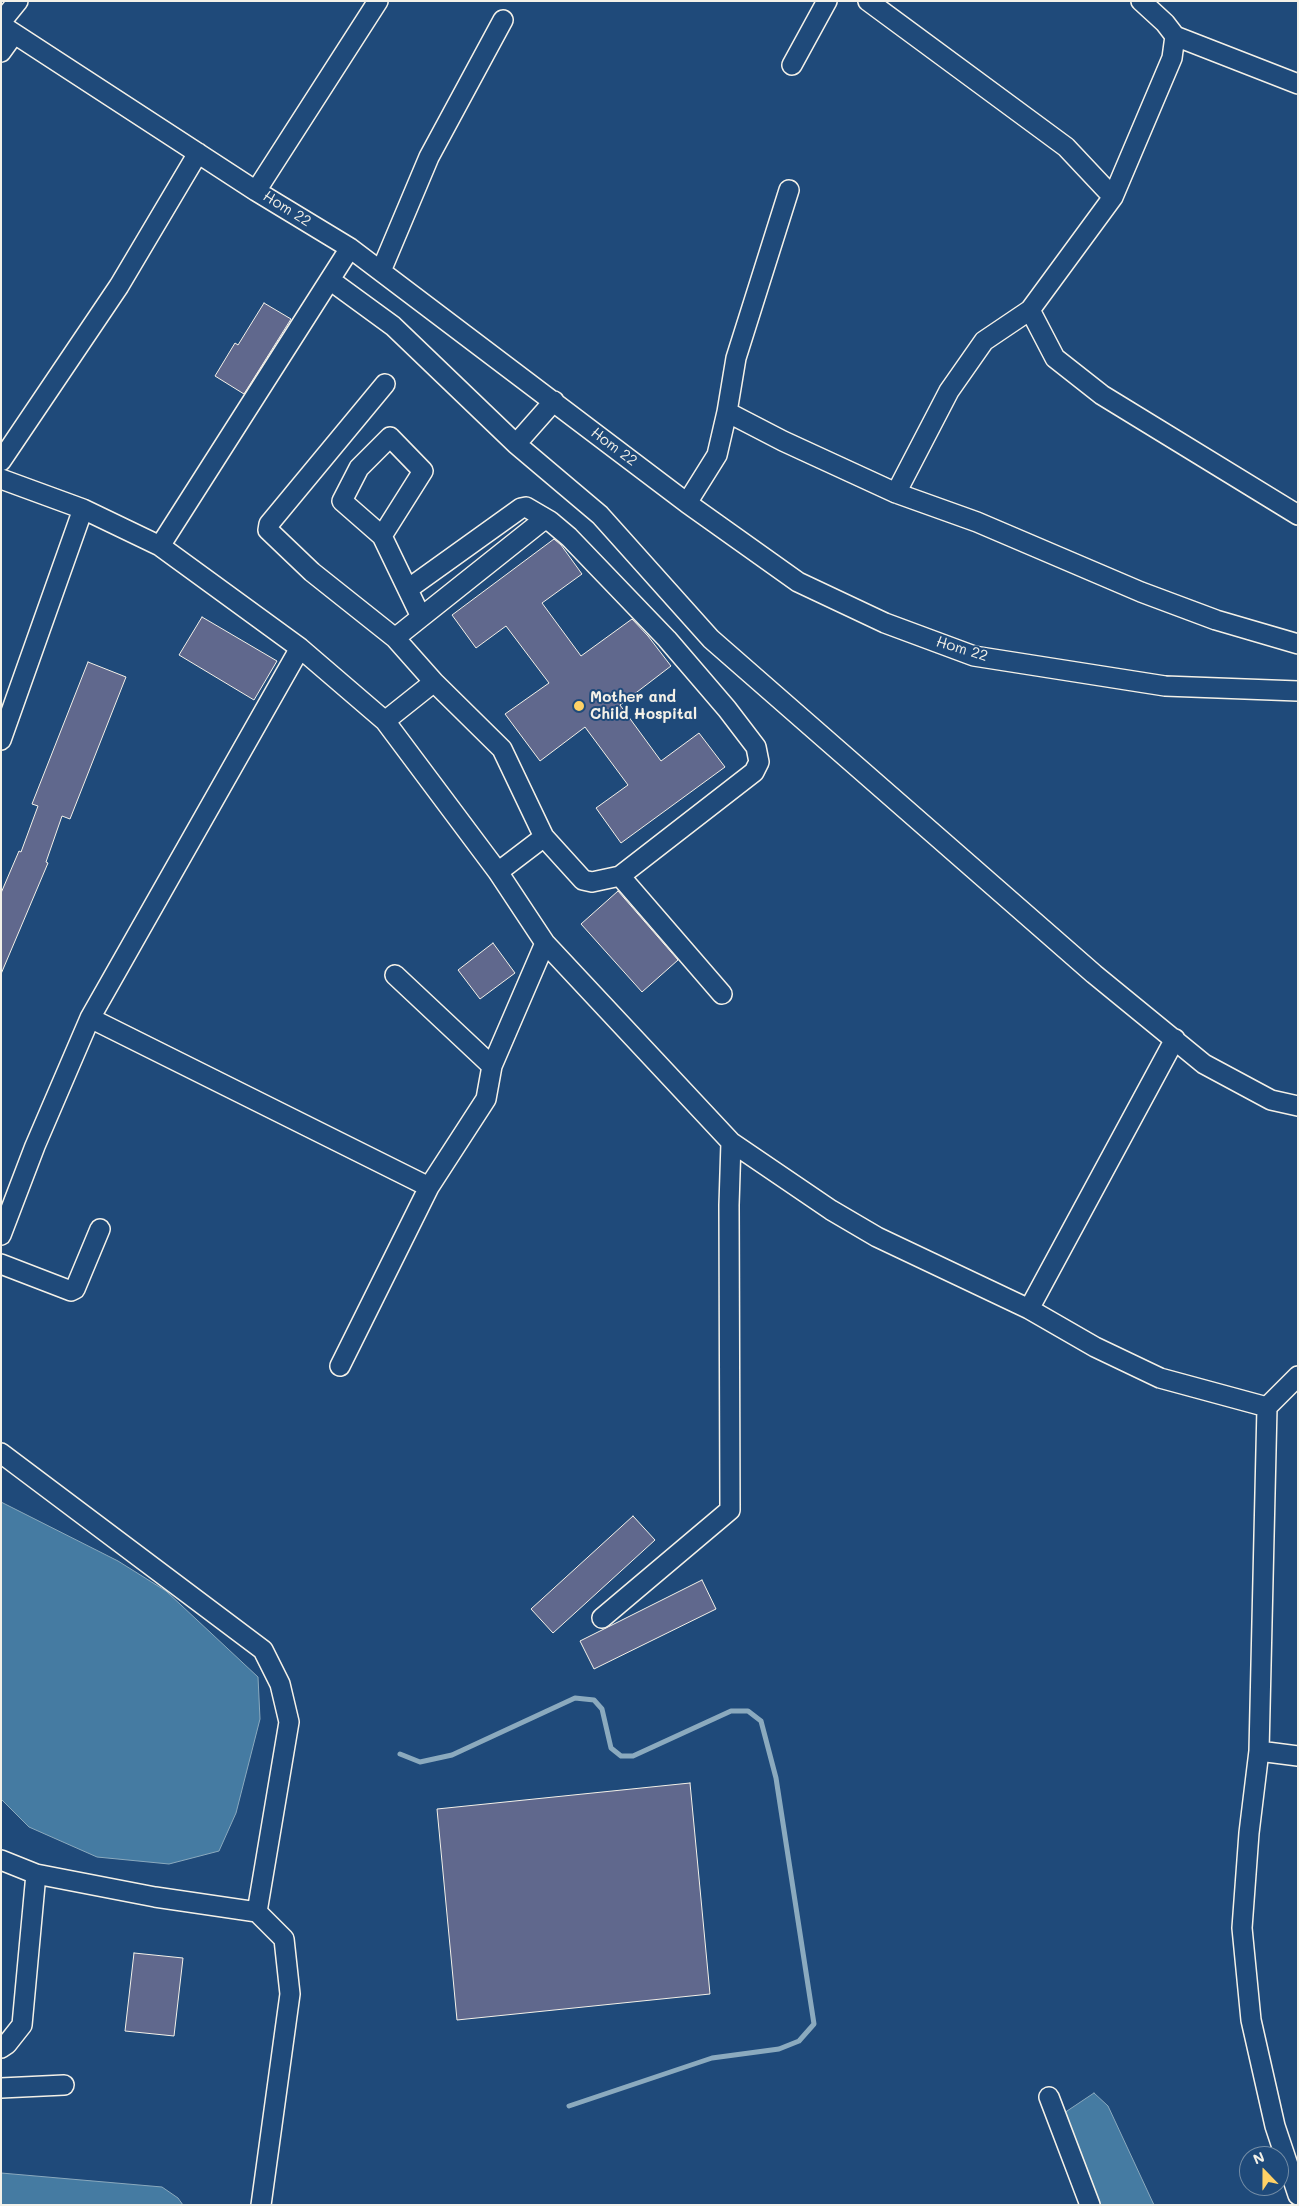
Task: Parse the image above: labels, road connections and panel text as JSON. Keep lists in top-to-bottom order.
{
  "streets": {
    "street": ["Hom 22"]
  },
  "places": ["Mother and Child Hospital"],
  "north": "top"
}
